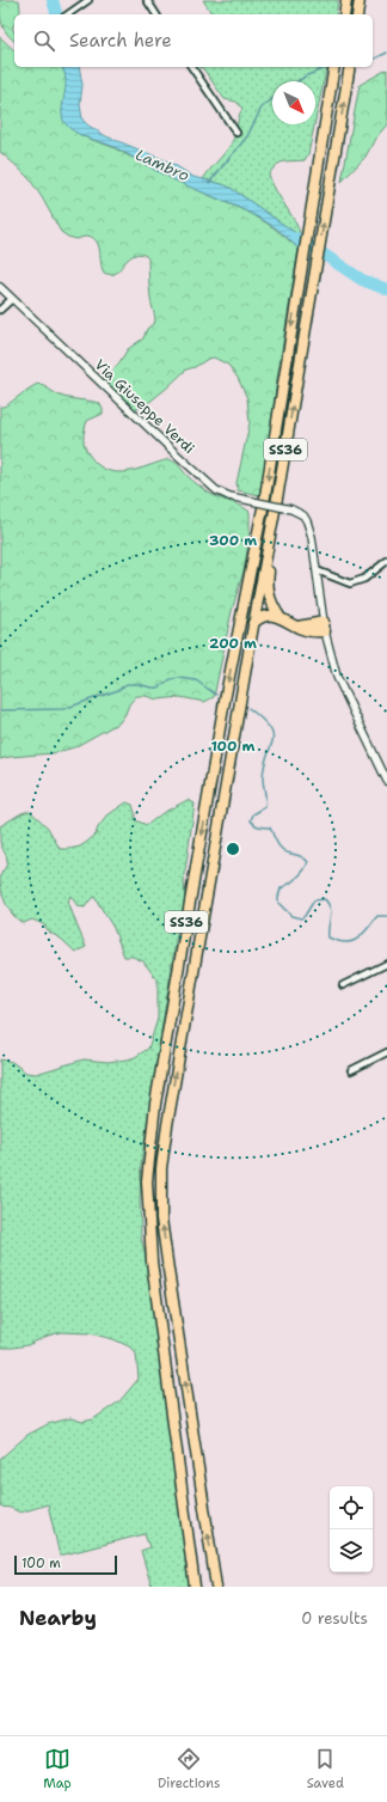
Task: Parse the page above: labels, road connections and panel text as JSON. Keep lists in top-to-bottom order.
{
  "streets": {
    "highway": ["SS36"],
    "street": ["Via Giuseppe Verdi"]
  },
  "water": ["Lambro"],
  "scale_bar": "100 m",
  "north": "bottom right",
  "page": {
    "search": "Search here",
    "scale": "100 m",
    "heading": ["Nearby", "0 results"],
    "nav": ["Map", "Directions", "Saved"]
  },
  "rings": ["300 m", "200 m", "100 m"]
}
